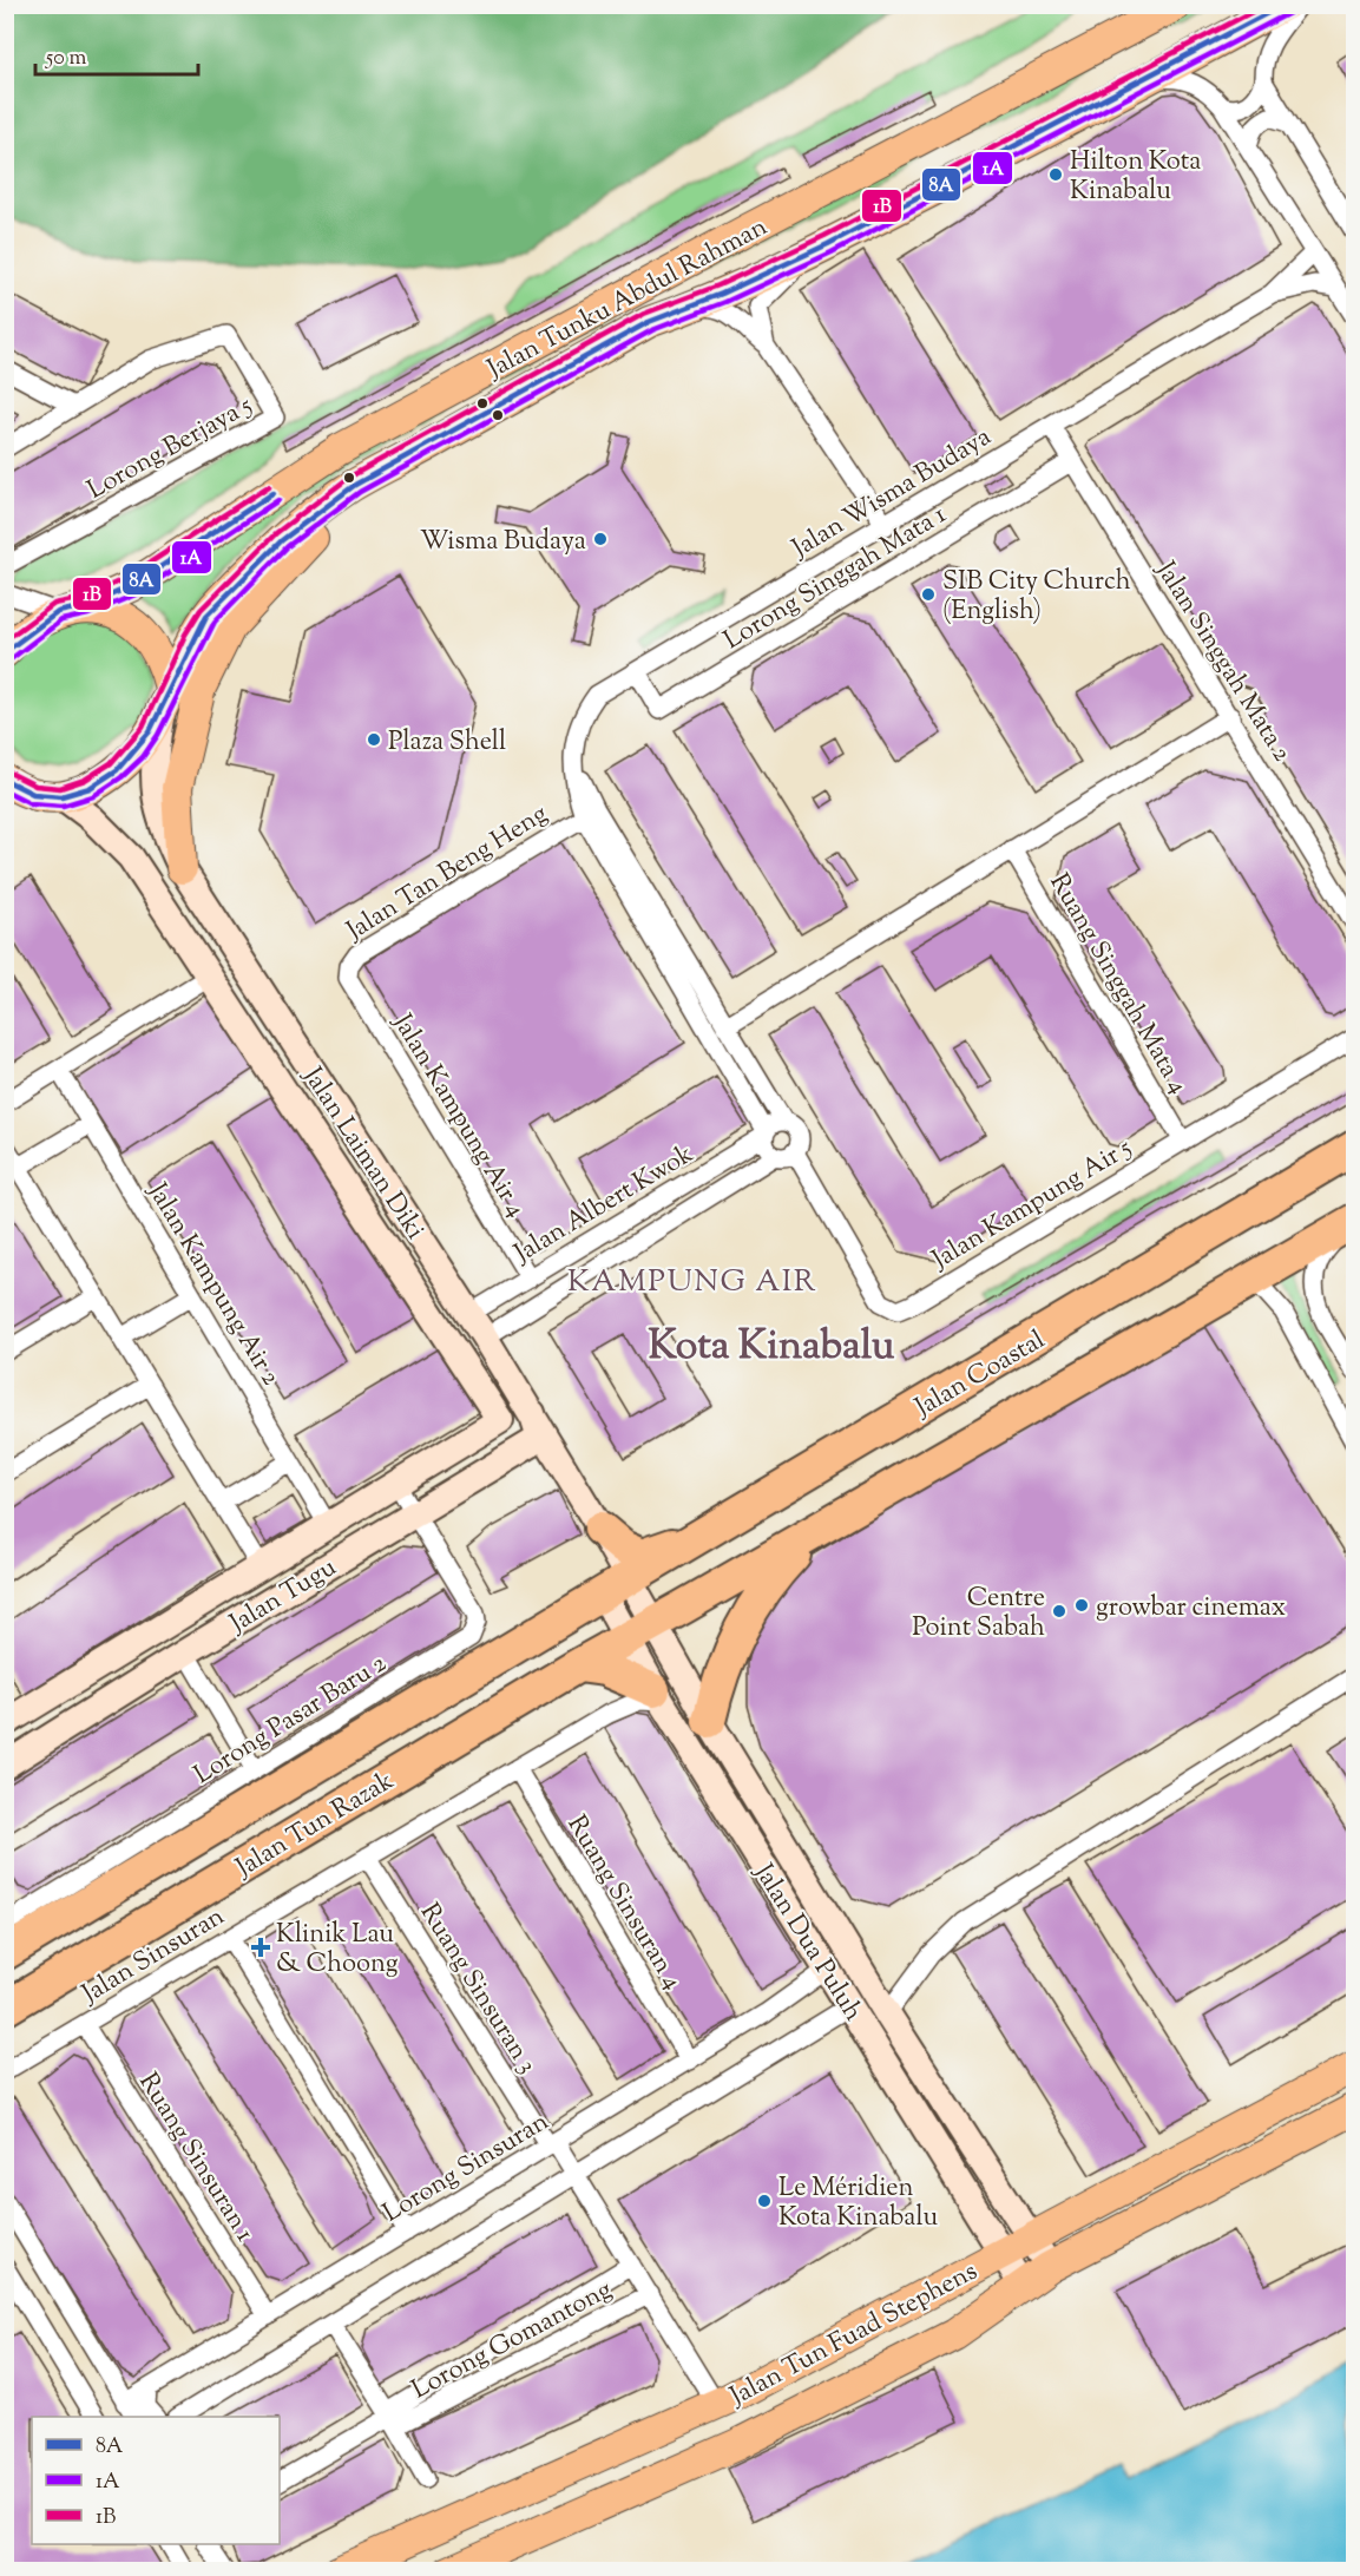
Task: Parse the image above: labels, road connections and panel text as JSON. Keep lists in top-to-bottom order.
{
  "streets": {
    "highway": ["Jalan Coastal", "Jalan Tun Razak"],
    "main road": ["Jalan Tunku Abdul Rahman", "Jalan Tun Fuad Stephens"],
    "street": [
      "Lorong Berjaya 5",
      "Jalan Wisma Budaya",
      "Lorong Singgah Mata 1",
      "Jalan Singgah Mata 2",
      "Jalan Tan Beng Heng",
      "Ruang Singgah Mata 4",
      "Jalan Kampung Air 4",
      "Jalan Laiman Diki",
      "Jalan Albert Kwok",
      "Jalan Kampung Air 5",
      "Jalan Kampung Air 2",
      "Jalan Tugu",
      "Lorong Pasar Baru 2",
      "Ruang Sinsuran 4",
      "Jalan Dua Puluh",
      "Jalan Sinsuran",
      "Ruang Sinsuran 3",
      "Ruang Sinsuran 1",
      "Lorong Sinsuran",
      "Lorong Gomantong"
    ]
  },
  "crossings": [
    ["Jalan Tunku Abdul Rahman", "Jalan Laiman Diki"],
    ["Jalan Wisma Budaya", "Lorong Singgah Mata 1"],
    ["Jalan Wisma Budaya", "Jalan Singgah Mata 2"],
    ["Lorong Singgah Mata 1", "Jalan Singgah Mata 2"],
    ["Jalan Tan Beng Heng", "Jalan Kampung Air 4"],
    ["Ruang Singgah Mata 4", "Jalan Kampung Air 5"],
    ["Jalan Kampung Air 4", "Jalan Albert Kwok"],
    ["Jalan Laiman Diki", "Jalan Albert Kwok"],
    ["Jalan Laiman Diki", "Jalan Coastal"],
    ["Jalan Laiman Diki", "Jalan Tugu"],
    ["Jalan Laiman Diki", "Jalan Tun Razak"],
    ["Jalan Laiman Diki", "Jalan Dua Puluh"],
    ["Jalan Albert Kwok", "Jalan Kampung Air 5"],
    ["Jalan Kampung Air 2", "Jalan Tugu"],
    ["Jalan Coastal", "Jalan Tun Razak"],
    ["Jalan Coastal", "Jalan Dua Puluh"],
    ["Jalan Tugu", "Lorong Pasar Baru 2"],
    ["Lorong Pasar Baru 2", "Jalan Tun Razak"],
    ["Jalan Tun Razak", "Jalan Dua Puluh"],
    ["Ruang Sinsuran 4", "Jalan Sinsuran"],
    ["Ruang Sinsuran 4", "Lorong Sinsuran"],
    ["Jalan Dua Puluh", "Jalan Sinsuran"],
    ["Jalan Dua Puluh", "Lorong Sinsuran"],
    ["Jalan Dua Puluh", "Jalan Tun Fuad Stephens"],
    ["Jalan Sinsuran", "Ruang Sinsuran 3"],
    ["Jalan Sinsuran", "Ruang Sinsuran 1"],
    ["Ruang Sinsuran 3", "Lorong Sinsuran"],
    ["Ruang Sinsuran 3", "Jalan Tun Fuad Stephens"],
    ["Ruang Sinsuran 3", "Lorong Gomantong"],
    ["Ruang Sinsuran 1", "Lorong Sinsuran"]
  ],
  "districts": ["KAMPUNG AIR", "Kota Kinabalu"],
  "places": {
    "other": [
      "Hilton Kota Kinabalu",
      "Wisma Budaya",
      "SIB City Church (English)",
      "Plaza Shell",
      "growbar cinemax",
      "Centre Point Sabah",
      "Le Méridien Kota Kinabalu"
    ],
    "health": ["Klinik Lau & Choong"]
  },
  "lines": ["transit line 8A", "transit line 1B", "transit line 1A"],
  "legend": ["8A", "1A", "1B"],
  "scale_bar": "50 m"
}
